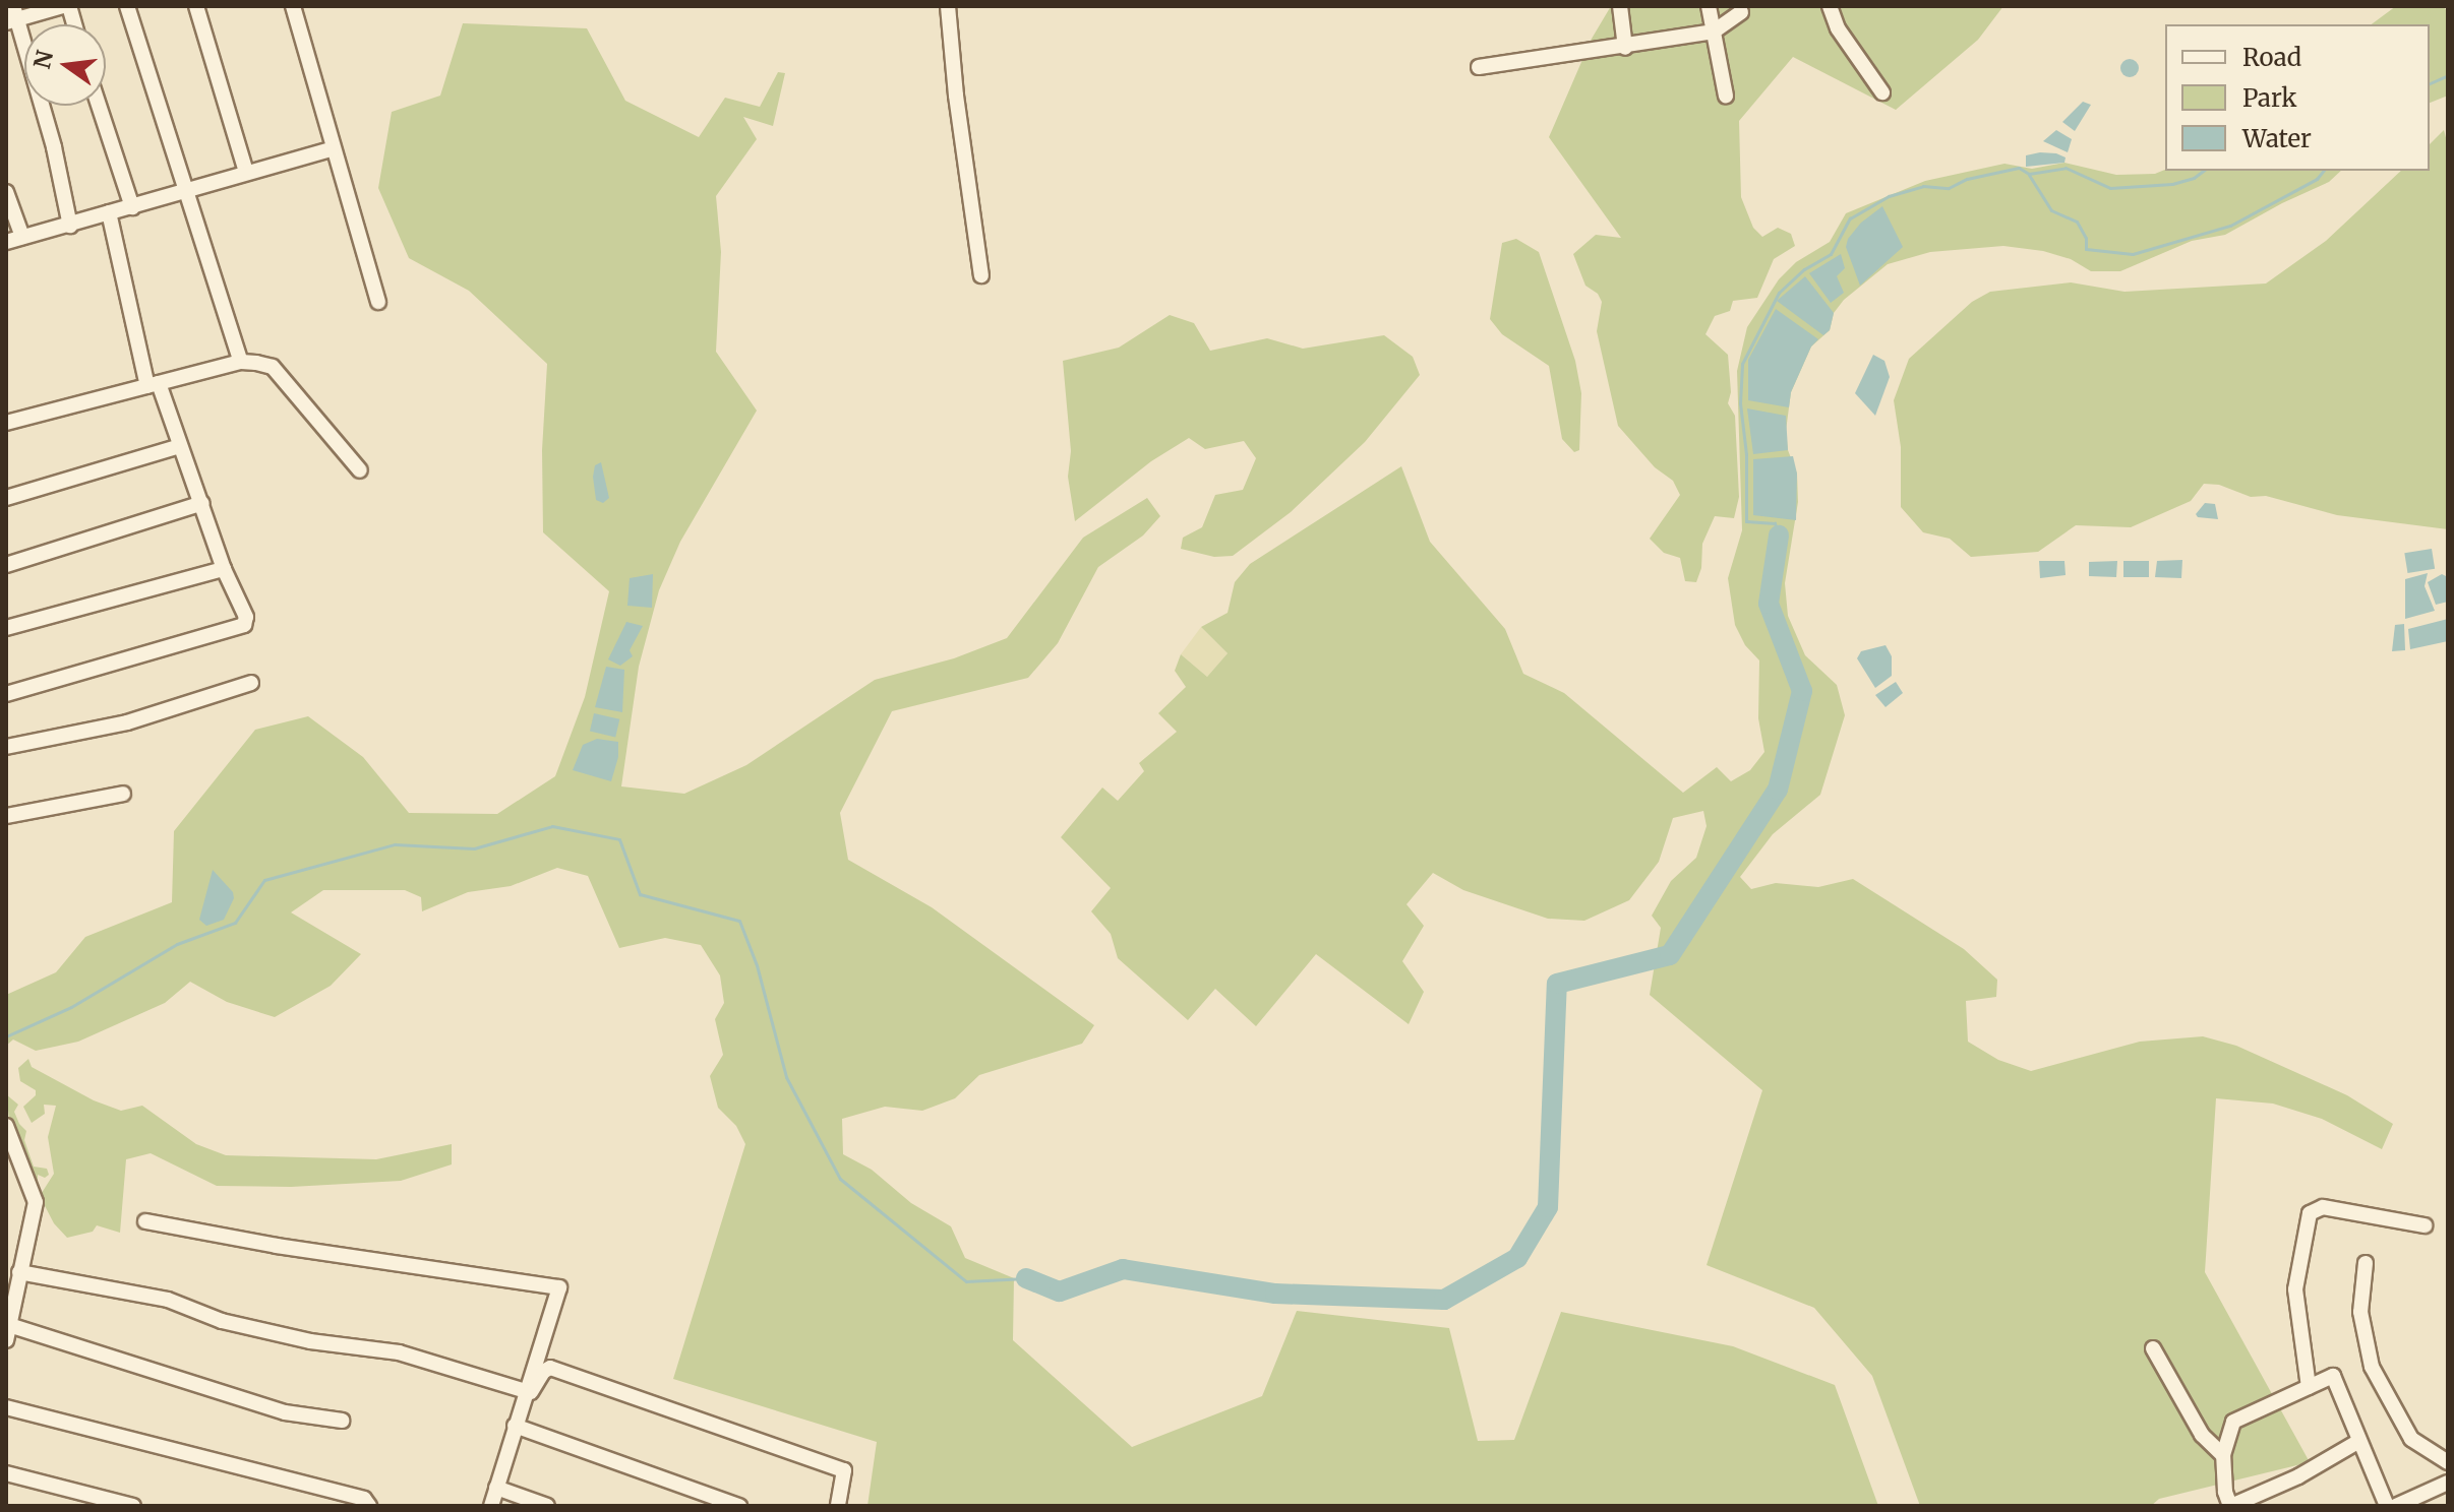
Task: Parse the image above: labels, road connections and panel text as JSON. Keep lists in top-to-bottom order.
{
  "legend": ["Road", "Park", "Water"],
  "north": "left"
}
